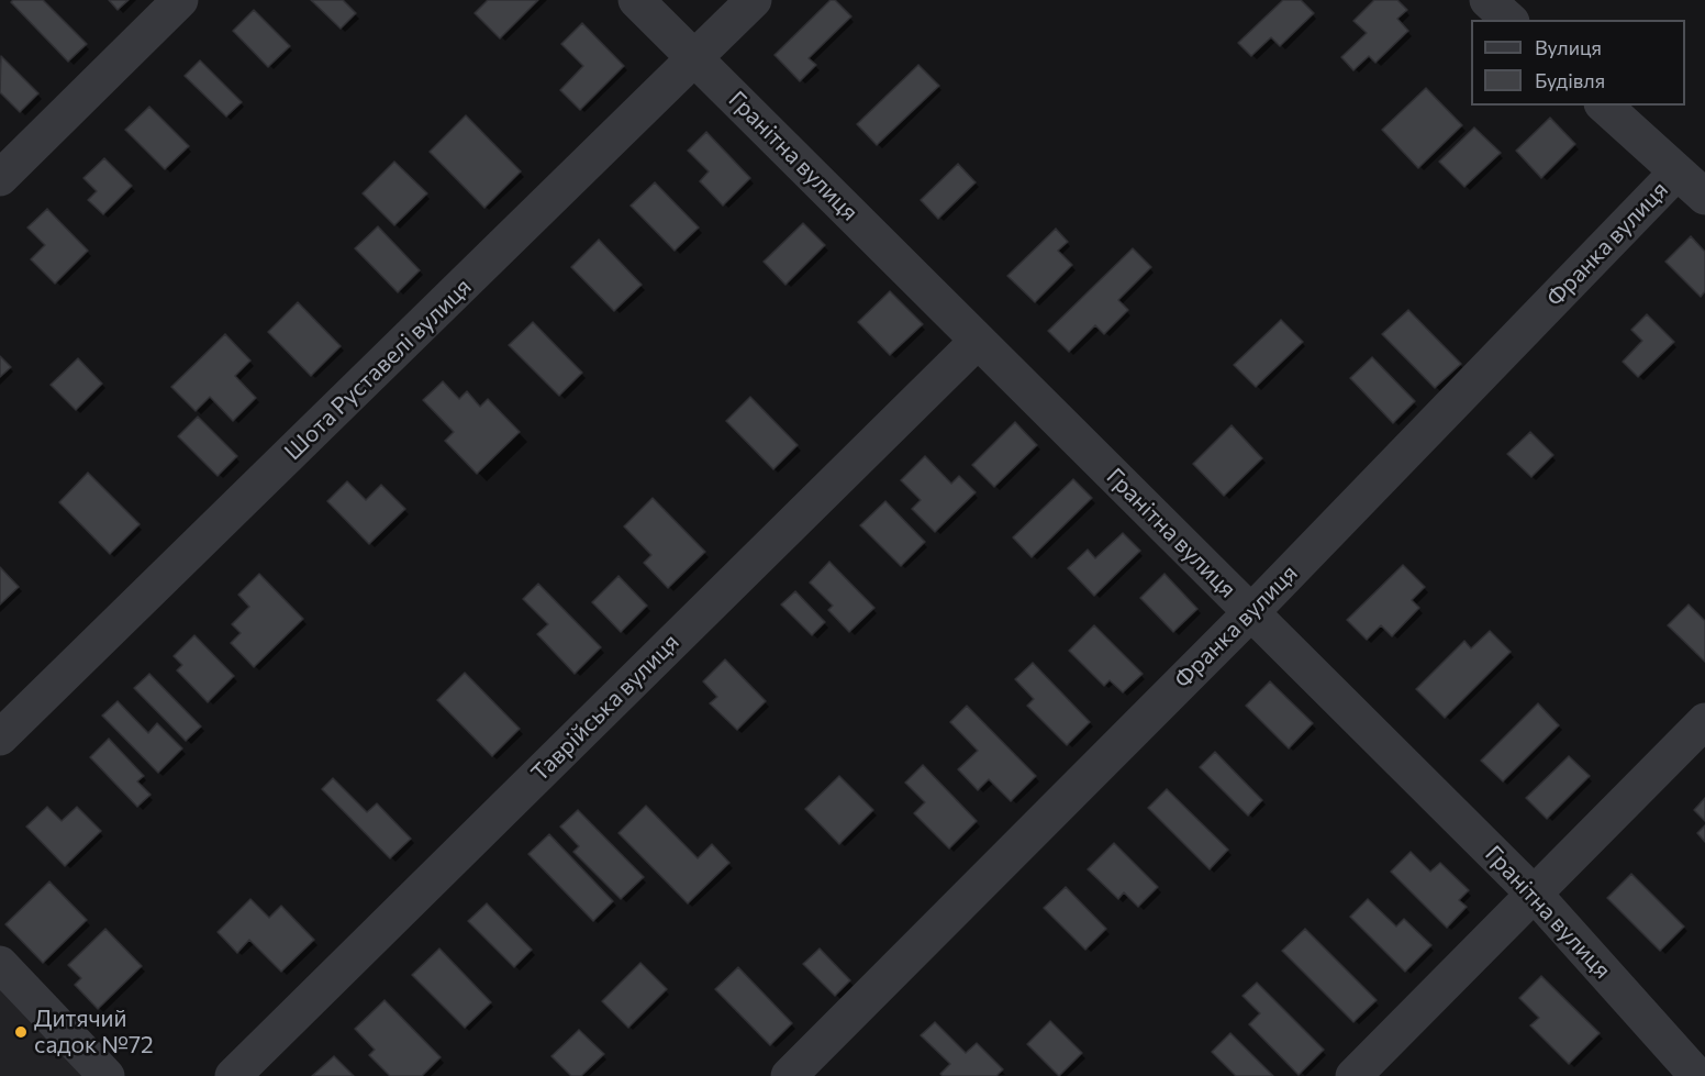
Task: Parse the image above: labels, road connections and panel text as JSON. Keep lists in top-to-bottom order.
{
  "streets": {
    "street": [
      "Гранітна вулиця",
      "Франка вулиця",
      "Шота Руставелі вулиця",
      "Таврійська вулиця"
    ]
  },
  "crossings": [
    ["Гранітна вулиця", "Франка вулиця"],
    ["Гранітна вулиця", "Шота Руставелі вулиця"],
    ["Гранітна вулиця", "Таврійська вулиця"]
  ],
  "places": ["Дитячий садок №72"],
  "legend": ["Вулиця", "Будівля"]
}
